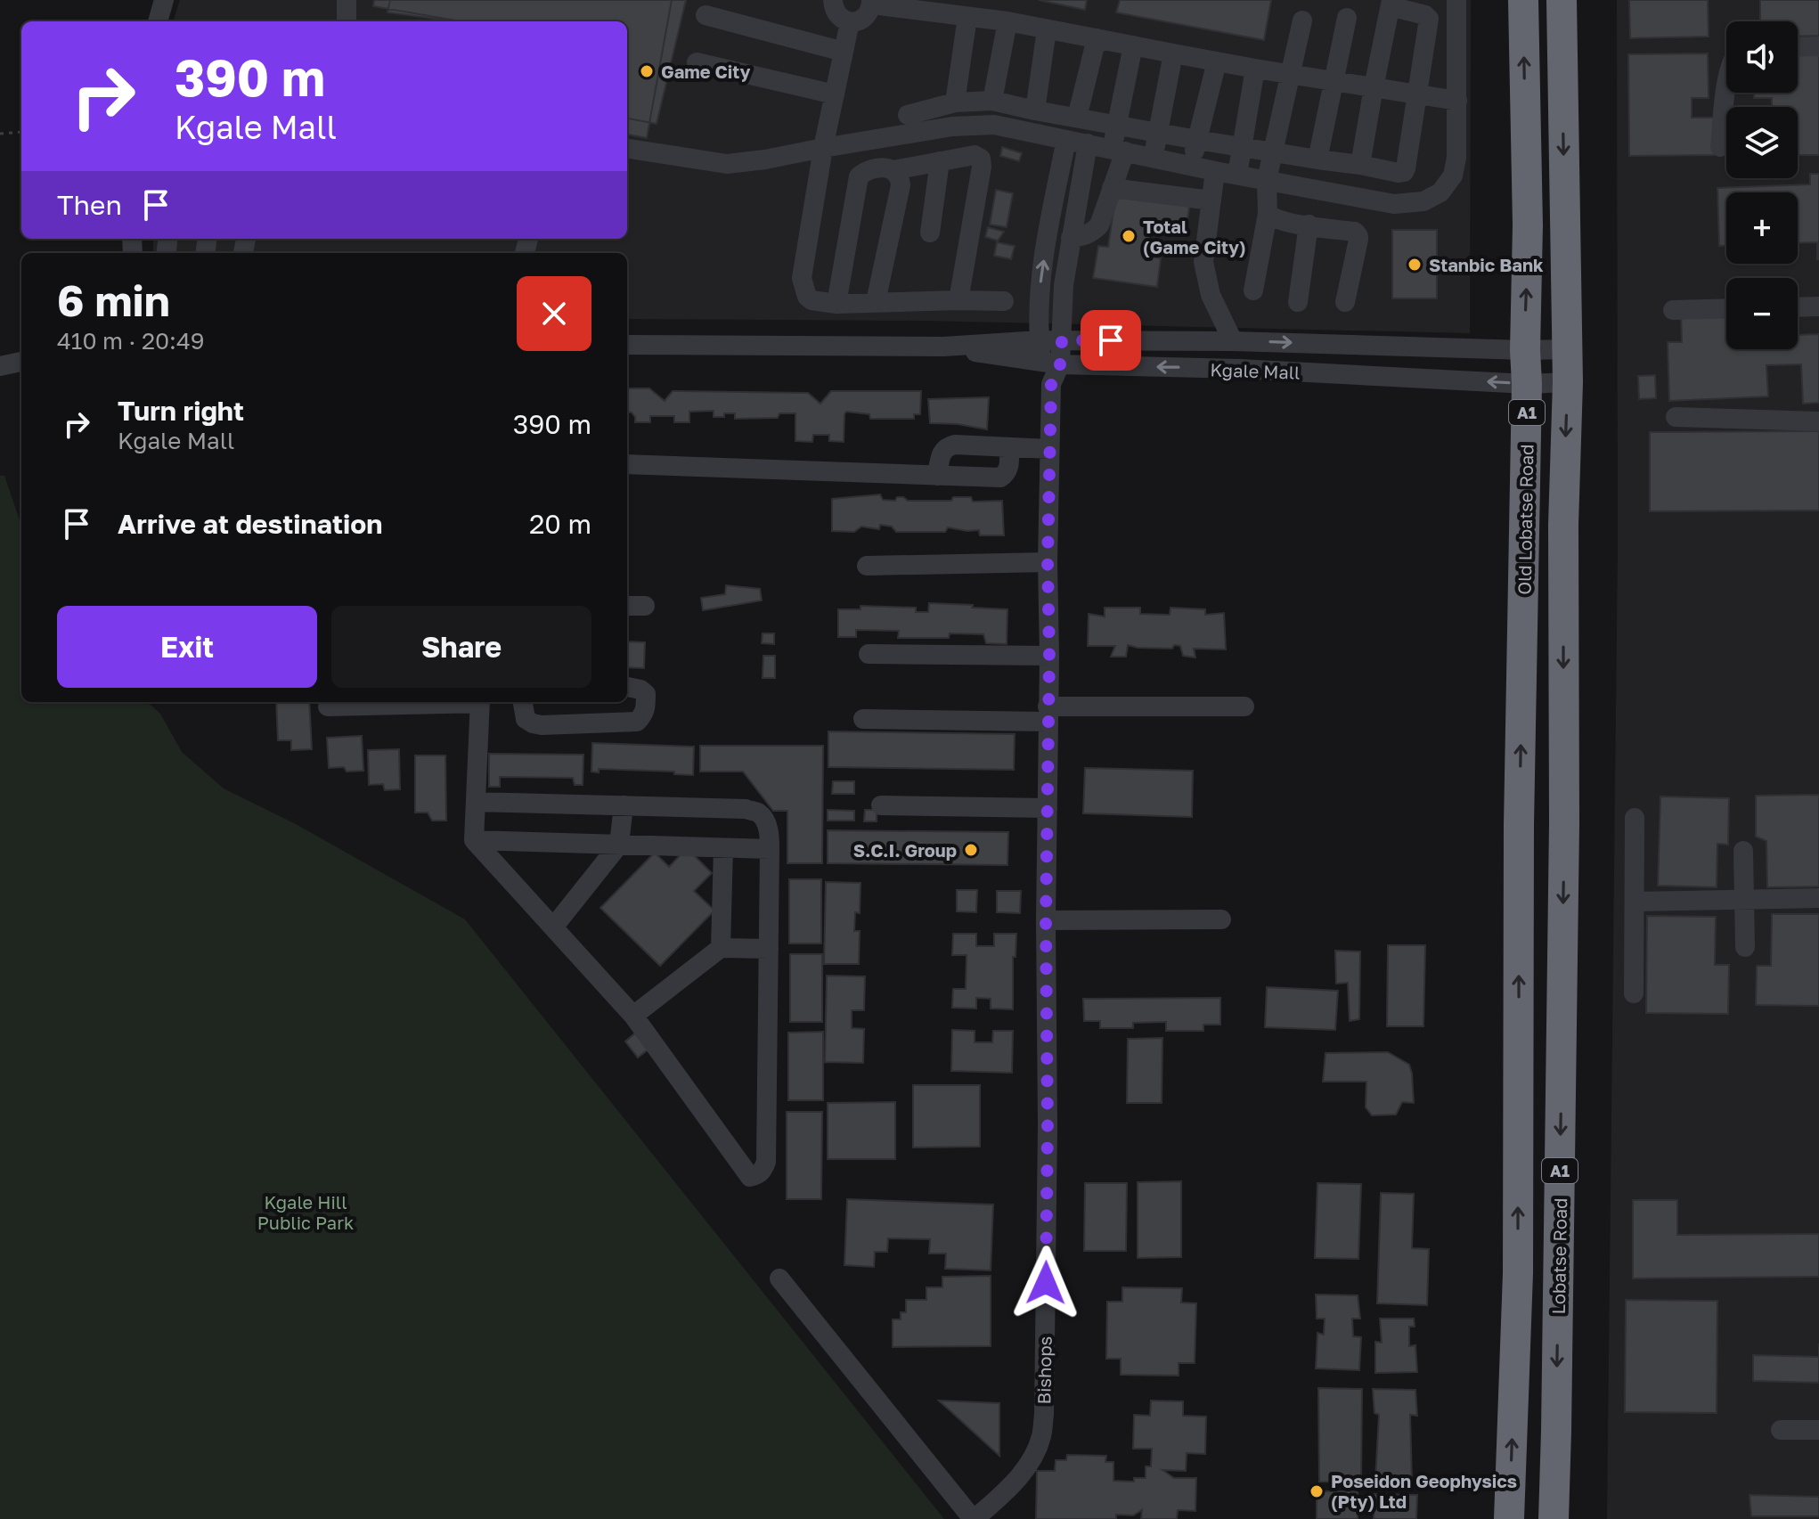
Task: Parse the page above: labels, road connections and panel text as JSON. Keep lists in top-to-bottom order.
{
  "streets": {
    "highway": ["A1", "Old Lobatse Road", "Lobatse Road"],
    "street": ["Kgale Mall", "Bishops"]
  },
  "crossings": [
    ["Kgale Mall", "A1"],
    ["Kgale Mall", "Old Lobatse Road"],
    ["Kgale Mall", "Lobatse Road"],
    ["Kgale Mall", "Bishops"],
    ["A1", "Lobatse Road"]
  ],
  "one_way": ["Old Lobatse Road", "Lobatse Road"],
  "parks": ["Kgale Hill Public Park"],
  "places": [
    "Game City",
    "Total (Game City)",
    "Stanbic Bank",
    "S.C.I. Group",
    "Poseidon Geophysics (Pty) Ltd"
  ],
  "page": {
    "map_buttons": ["+", "−"],
    "turn": ["390 m", "Kgale Mall"],
    "then": "Then",
    "heading": ["6 min", "410 m · 20:49"],
    "list": [
      {
        "name": "Turn right",
        "note": "Kgale Mall",
        "value": "390 m"
      },
      {
        "name": "Arrive at destination",
        "value": "20 m"
      }
    ],
    "buttons": ["Exit", "Share"]
  }
}
